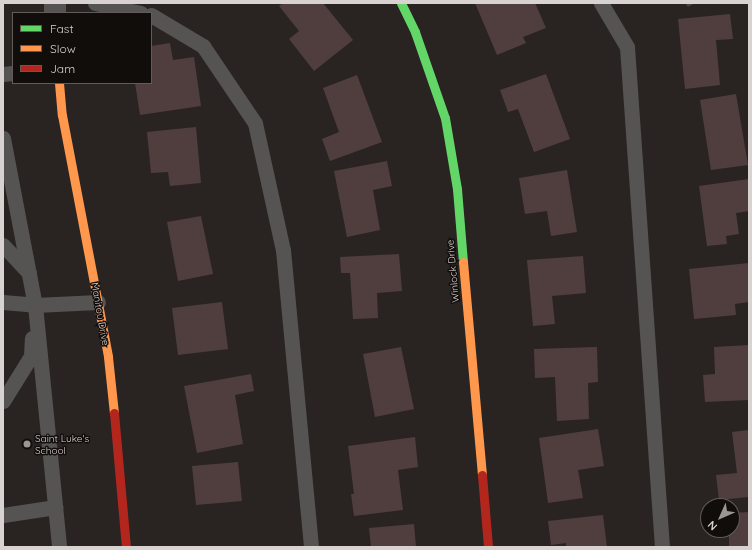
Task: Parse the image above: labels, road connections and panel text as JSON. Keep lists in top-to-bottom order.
{
  "streets": {
    "street": ["Winlock Drive", "Manitou Drive"]
  },
  "places": ["Saint Luke's School"],
  "legend": ["Fast", "Slow", "Jam"],
  "north": "bottom left"
}
